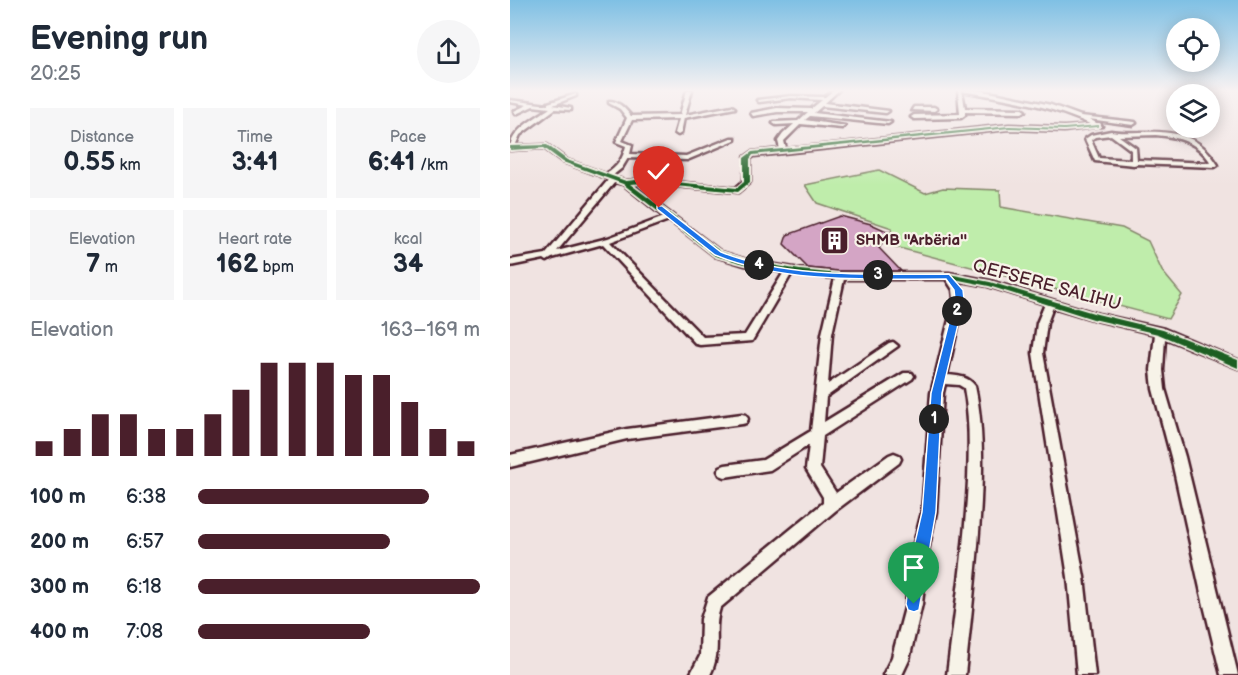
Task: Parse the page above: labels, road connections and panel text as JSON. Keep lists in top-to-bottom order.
{
  "streets": {
    "street": ["QEFSERE SALIHU"]
  },
  "places": {
    "building": ["SHMB ''Arbëria''"]
  },
  "page": {
    "heading": ["Evening run", "20:25"],
    "stats": [
      ["Distance", "0.55 km"],
      ["Time", "3:41"],
      ["Pace", "6:41 /km"],
      ["Elevation", "7 m"],
      ["Heart rate", "162 bpm"],
      ["kcal", "34"]
    ],
    "pins": [
      "4",
      "3",
      "2",
      "1"
    ],
    "chart": ["Elevation", "163–169 m"],
    "list": [
      {
        "name": "100 m",
        "note": "6:38"
      },
      {
        "name": "200 m",
        "note": "6:57"
      },
      {
        "name": "300 m",
        "note": "6:18"
      },
      {
        "name": "400 m",
        "note": "7:08"
      }
    ]
  }
}
